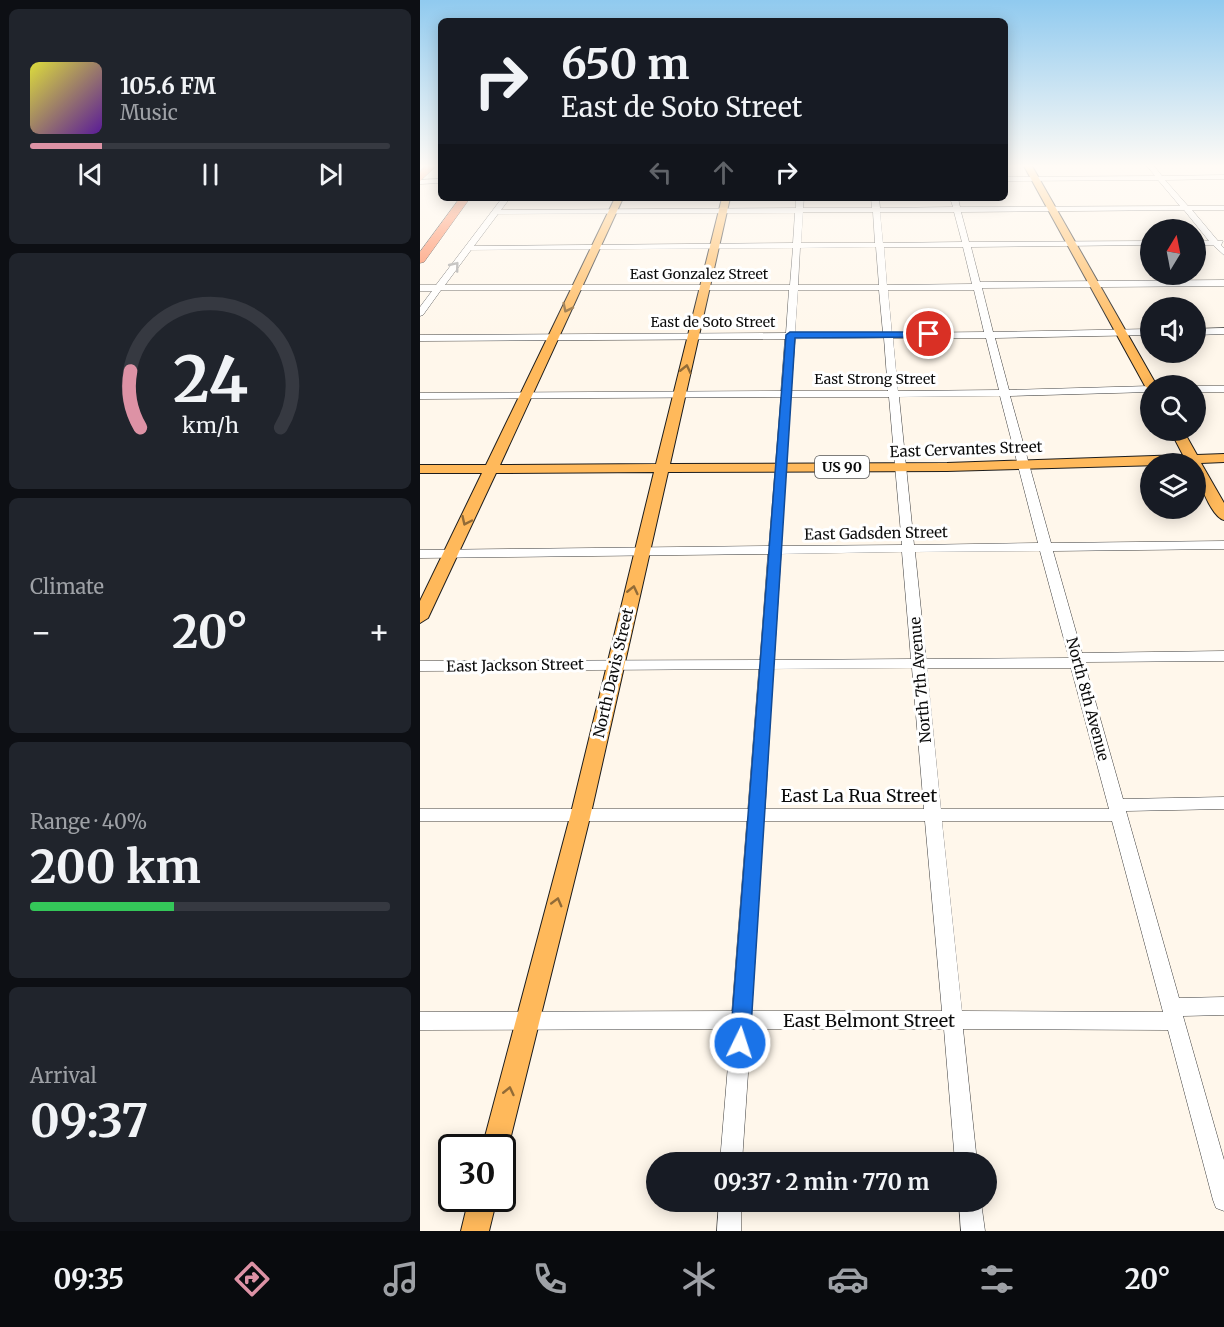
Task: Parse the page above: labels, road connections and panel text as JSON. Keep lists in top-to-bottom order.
{
  "streets": {
    "main road": ["East Cervantes Street", "US 90", "North Davis Street"],
    "street": [
      "East Gonzalez Street",
      "East de Soto Street",
      "East Strong Street",
      "East Gadsden Street",
      "East Jackson Street",
      "North 7th Avenue",
      "North 8th Avenue",
      "East La Rua Street",
      "East Belmont Street"
    ]
  },
  "crossings": [
    ["East Gonzalez Street", "North Davis Street"],
    ["East Gonzalez Street", "North 7th Avenue"],
    ["East Gonzalez Street", "North 8th Avenue"],
    ["East de Soto Street", "North Davis Street"],
    ["East de Soto Street", "North 7th Avenue"],
    ["East de Soto Street", "North 8th Avenue"],
    ["East Strong Street", "North Davis Street"],
    ["East Strong Street", "North 7th Avenue"],
    ["East Strong Street", "North 8th Avenue"],
    ["East Cervantes Street", "North Davis Street"],
    ["East Cervantes Street", "North 7th Avenue"],
    ["East Cervantes Street", "North 8th Avenue"],
    ["East Gadsden Street", "North Davis Street"],
    ["East Gadsden Street", "North 7th Avenue"],
    ["East Gadsden Street", "North 8th Avenue"],
    ["East Jackson Street", "North Davis Street"],
    ["East Jackson Street", "North 7th Avenue"],
    ["East Jackson Street", "North 8th Avenue"],
    ["North Davis Street", "East La Rua Street"],
    ["North Davis Street", "East Belmont Street"],
    ["North 7th Avenue", "East La Rua Street"],
    ["North 7th Avenue", "East Belmont Street"],
    ["North 8th Avenue", "East La Rua Street"],
    ["North 8th Avenue", "East Belmont Street"]
  ],
  "one_way": ["North Davis Street"],
  "north": "top",
  "page": {
    "turn": ["650 m", "East de Soto Street"],
    "song": ["105.6 FM", "Music"],
    "tile": [
      "Climate",
      ["Range · 40%", "200 km"],
      ["Arrival", "09:37"]
    ],
    "heat": ["−", "20°", "+"],
    "limit": "30",
    "trip": "09:37 · 2 min · 770 m",
    "tabs": ["09:35", "20°"],
    "gauge": ["24", "km/h"]
  }
}
